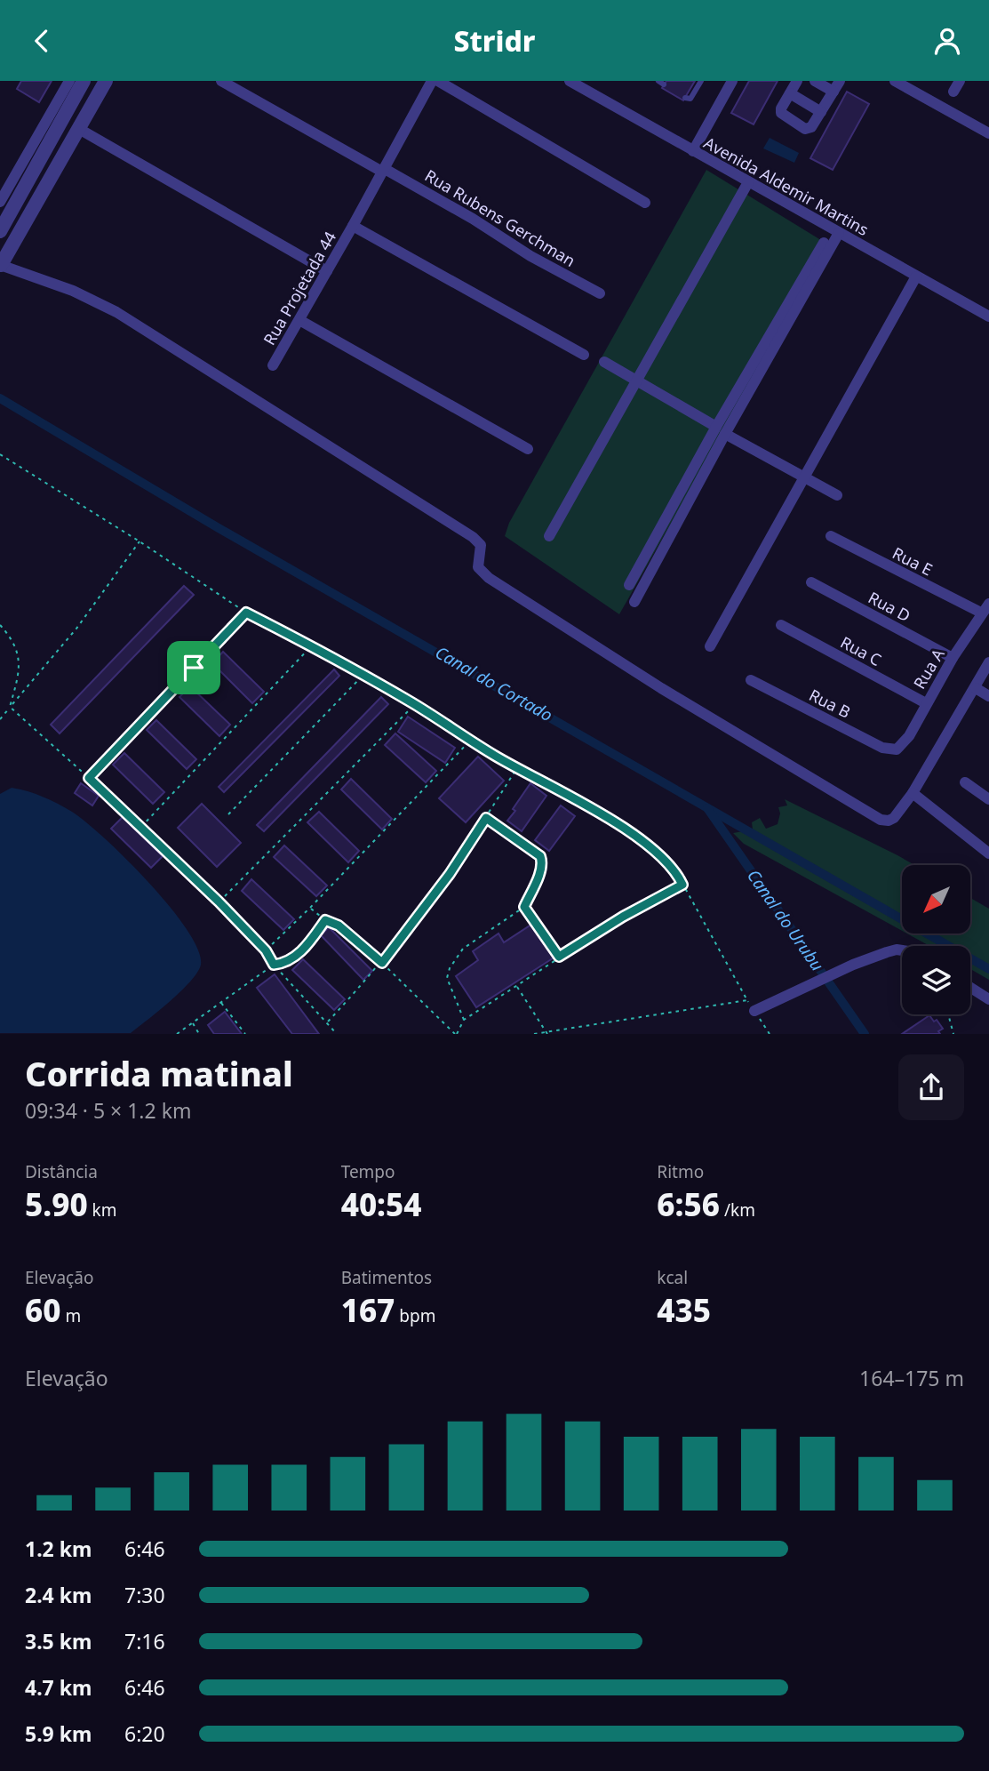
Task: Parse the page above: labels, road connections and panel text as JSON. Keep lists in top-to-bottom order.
{
  "streets": {
    "street": [
      "Avenida Aldemir Martins",
      "Rua Rubens Gerchman",
      "Rua Projetada 44",
      "Rua E",
      "Rua D",
      "Rua C",
      "Rua A",
      "Rua B"
    ]
  },
  "crossings": [
    ["Rua Rubens Gerchman", "Rua Projetada 44"],
    ["Rua E", "Rua A"],
    ["Rua D", "Rua A"],
    ["Rua C", "Rua A"],
    ["Rua A", "Rua B"]
  ],
  "water": ["Canal do Cortado", "Canal do Urubu"],
  "north": "bottom left",
  "page": {
    "header": "Stridr",
    "heading": ["Corrida matinal", "09:34 · 5 × 1.2 km"],
    "stats": [
      ["Distância", "5.90 km"],
      ["Tempo", "40:54"],
      ["Ritmo", "6:56 /km"],
      ["Elevação", "60 m"],
      ["Batimentos", "167 bpm"],
      ["kcal", "435"]
    ],
    "chart": ["Elevação", "164–175 m"],
    "list": [
      {
        "name": "1.2 km",
        "note": "6:46"
      },
      {
        "name": "2.4 km",
        "note": "7:30"
      },
      {
        "name": "3.5 km",
        "note": "7:16"
      },
      {
        "name": "4.7 km",
        "note": "6:46"
      },
      {
        "name": "5.9 km",
        "note": "6:20"
      }
    ]
  }
}
